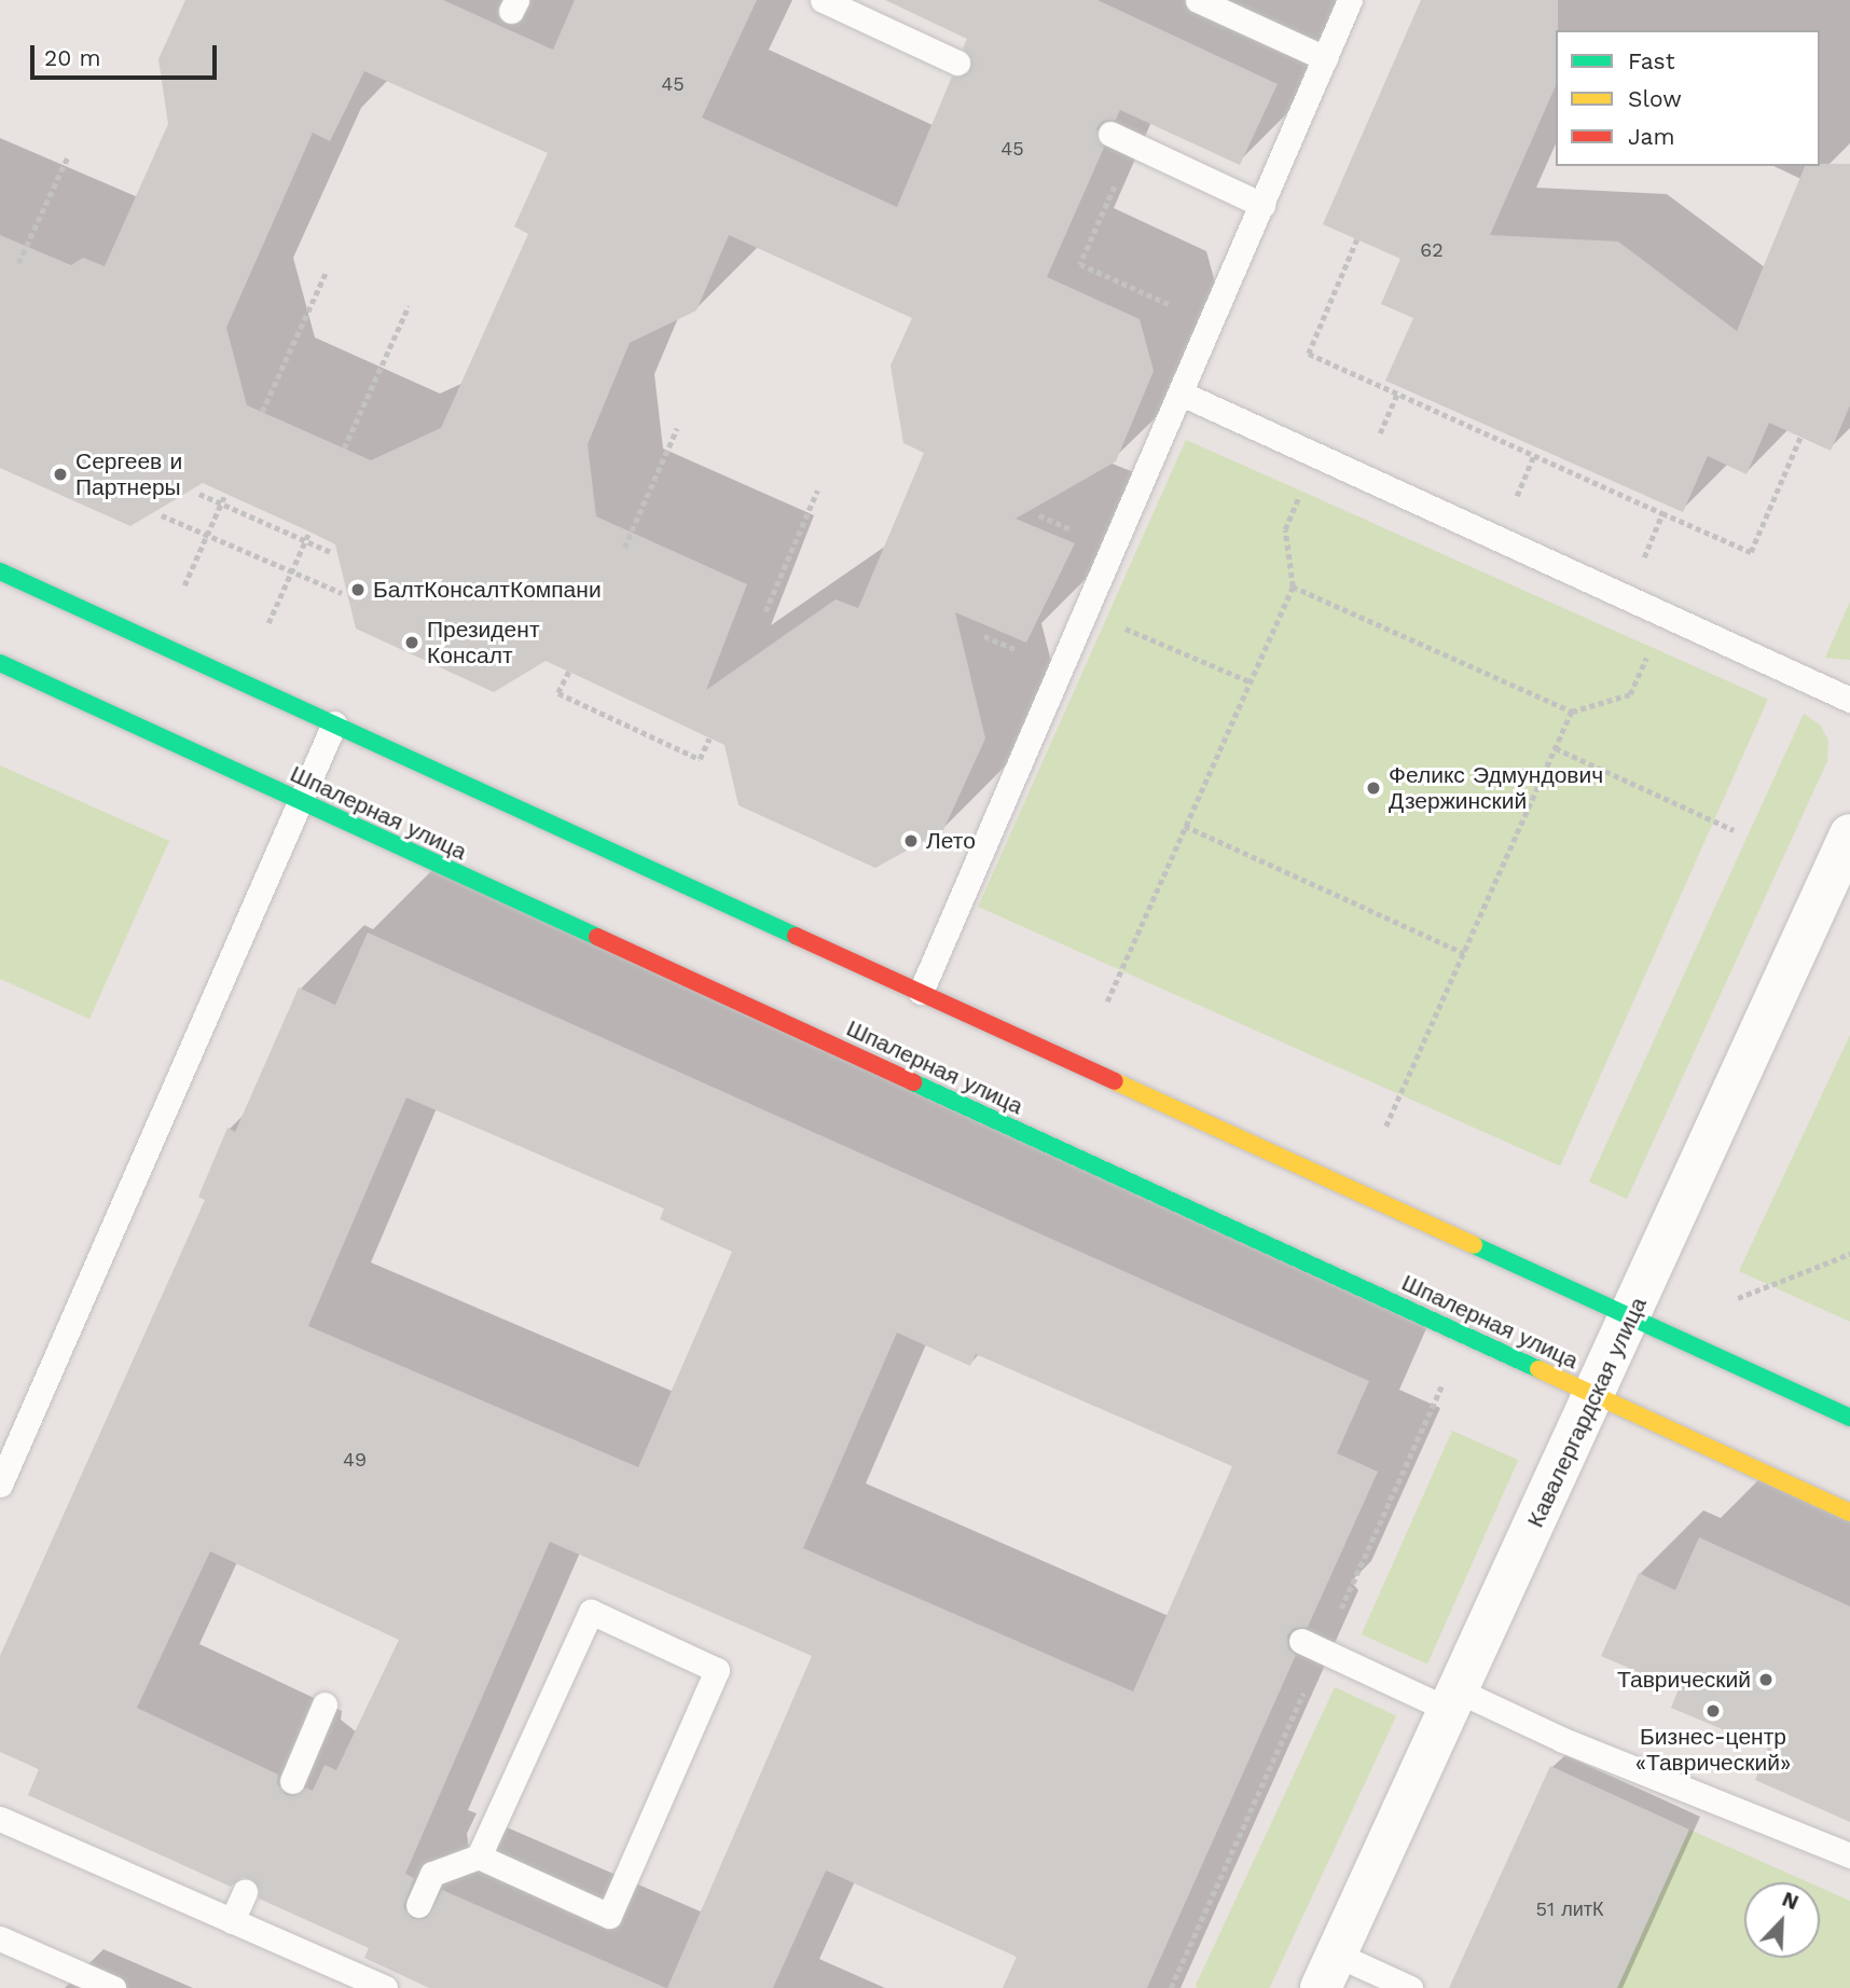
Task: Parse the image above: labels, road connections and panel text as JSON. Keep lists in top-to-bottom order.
{
  "streets": {
    "street": ["Шпалерная улица", "Кавалергардская улица"]
  },
  "crossings": [
    ["Шпалерная улица", "Кавалергардская улица"]
  ],
  "places": [
    "Сергеев и Партнеры",
    "БалтКонсалтКомпани",
    "Президент Консалт",
    "Феликс Эдмундович Дзержинский",
    "Лето",
    "Таврический",
    "Бизнес-центр «Таврический»"
  ],
  "house_numbers": [
    "45",
    "45",
    "62",
    "49",
    "51 литК"
  ],
  "legend": ["Fast", "Slow", "Jam"],
  "scale_bar": "20 m",
  "north": "top right"
}
